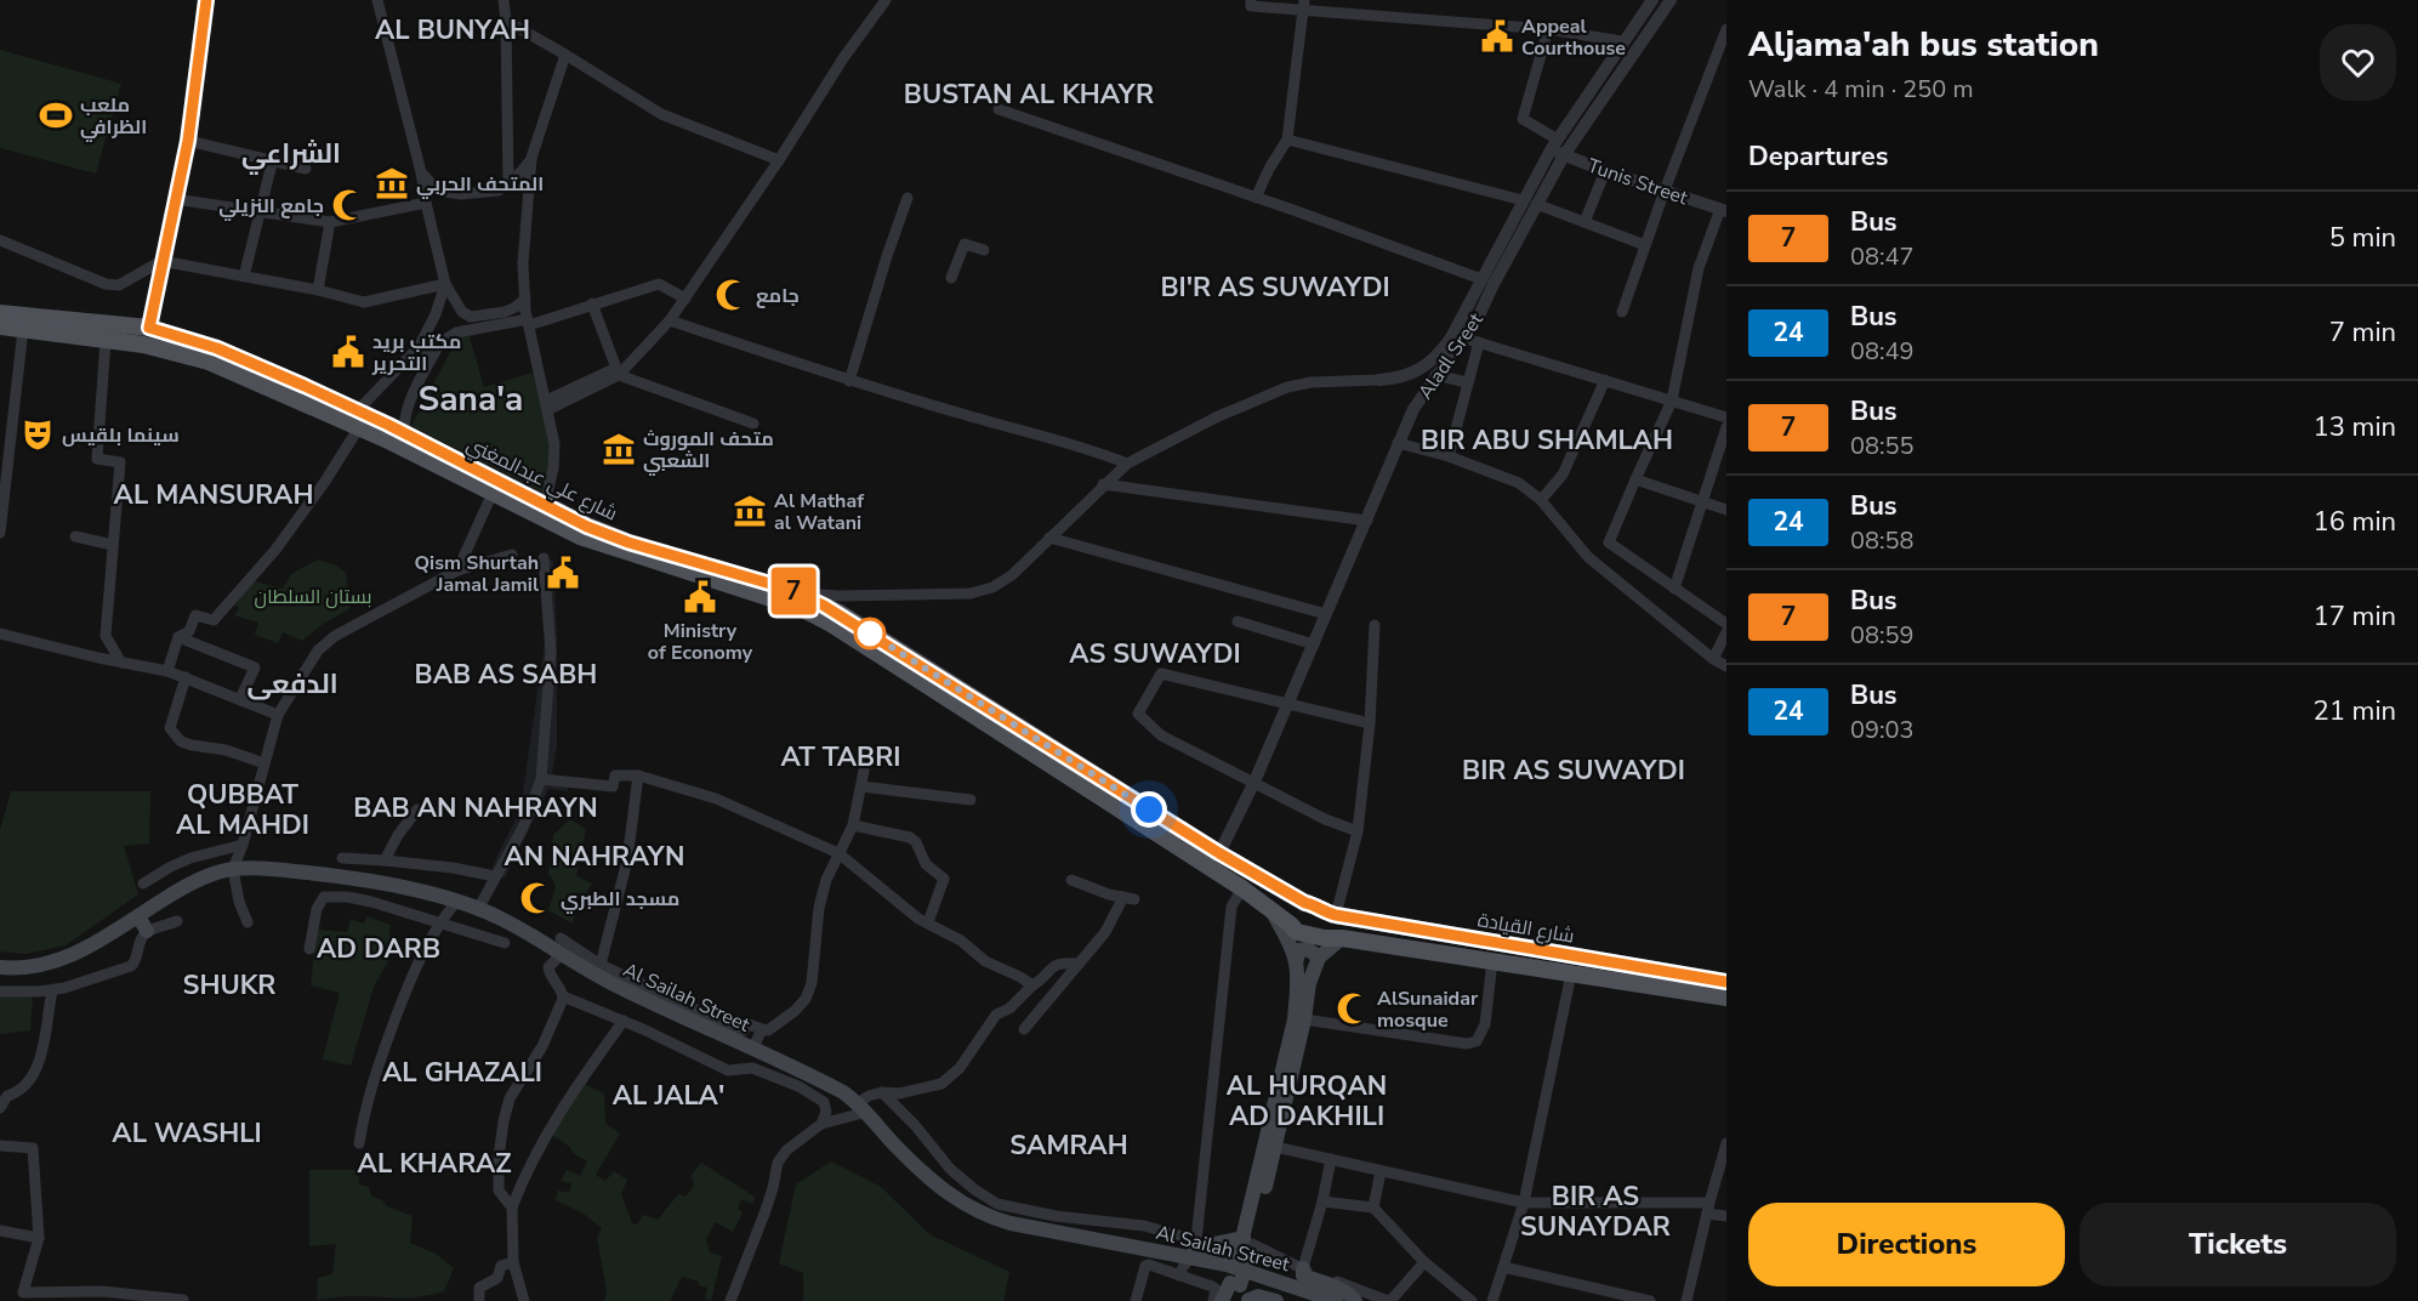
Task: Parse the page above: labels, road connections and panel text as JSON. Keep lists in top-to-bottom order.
{
  "streets": {
    "main road": ["شارع علي عبدالمغني", "شارع القيادة", "Al Sailah Street"],
    "street": ["Tunis Street", "Aladl Sreet"]
  },
  "crossings": [
    ["Tunis Street", "Aladl Sreet"],
    ["Aladl Sreet", "شارع علي عبدالمغني"],
    ["شارع علي عبدالمغني", "شارع القيادة"]
  ],
  "districts": [
    "AL BUNYAH",
    "BUSTAN AL KHAYR",
    "الشراعي",
    "BI'R AS SUWAYDI",
    "Sana'a",
    "BIR ABU SHAMLAH",
    "AL MANSURAH",
    "AS SUWAYDI",
    "BAB AS SABH",
    "الدفعى",
    "AT TABRI",
    "BIR AS SUWAYDI",
    "QUBBAT AL MAHDI",
    "BAB AN NAHRAYN",
    "AN NAHRAYN",
    "AD DARB",
    "SHUKR",
    "AL GHAZALI",
    "AL HURQAN AD DAKHILI",
    "AL JALA'",
    "AL WASHLI",
    "SAMRAH",
    "AL KHARAZ",
    "BIR AS SUNAYDAR"
  ],
  "parks": ["بستان السلطان"],
  "places": {
    "public building": [
      "Appeal Courthouse",
      "مكتب بريد التحرير",
      "Qism Shurtah Jamal Jamil",
      "Ministry of Economy"
    ],
    "sports": ["ملعب الظرافي"],
    "museum": ["المتحف الحربي", "متحف الموروث الشعبي", "Al Mathaf al Watani"],
    "mosque": [
      "جامع النزيلي",
      "جامع",
      "مسجد الطبري",
      "AlSunaidar mosque"
    ],
    "theatre": ["سينما بلقيس"]
  },
  "lines": ["bus line 7"],
  "page": {
    "on_map": "7",
    "heading": [
      ["Aljama'ah bus station", "Walk · 4 min · 250 m"],
      "Departures"
    ],
    "list": [
      {
        "mark": "7",
        "name": "Bus",
        "note": "08:47",
        "value": "5 min"
      },
      {
        "mark": "24",
        "name": "Bus",
        "note": "08:49",
        "value": "7 min"
      },
      {
        "mark": "7",
        "name": "Bus",
        "note": "08:55",
        "value": "13 min"
      },
      {
        "mark": "24",
        "name": "Bus",
        "note": "08:58",
        "value": "16 min"
      },
      {
        "mark": "7",
        "name": "Bus",
        "note": "08:59",
        "value": "17 min"
      },
      {
        "mark": "24",
        "name": "Bus",
        "note": "09:03",
        "value": "21 min"
      }
    ],
    "buttons": ["Directions", "Tickets"]
  }
}
